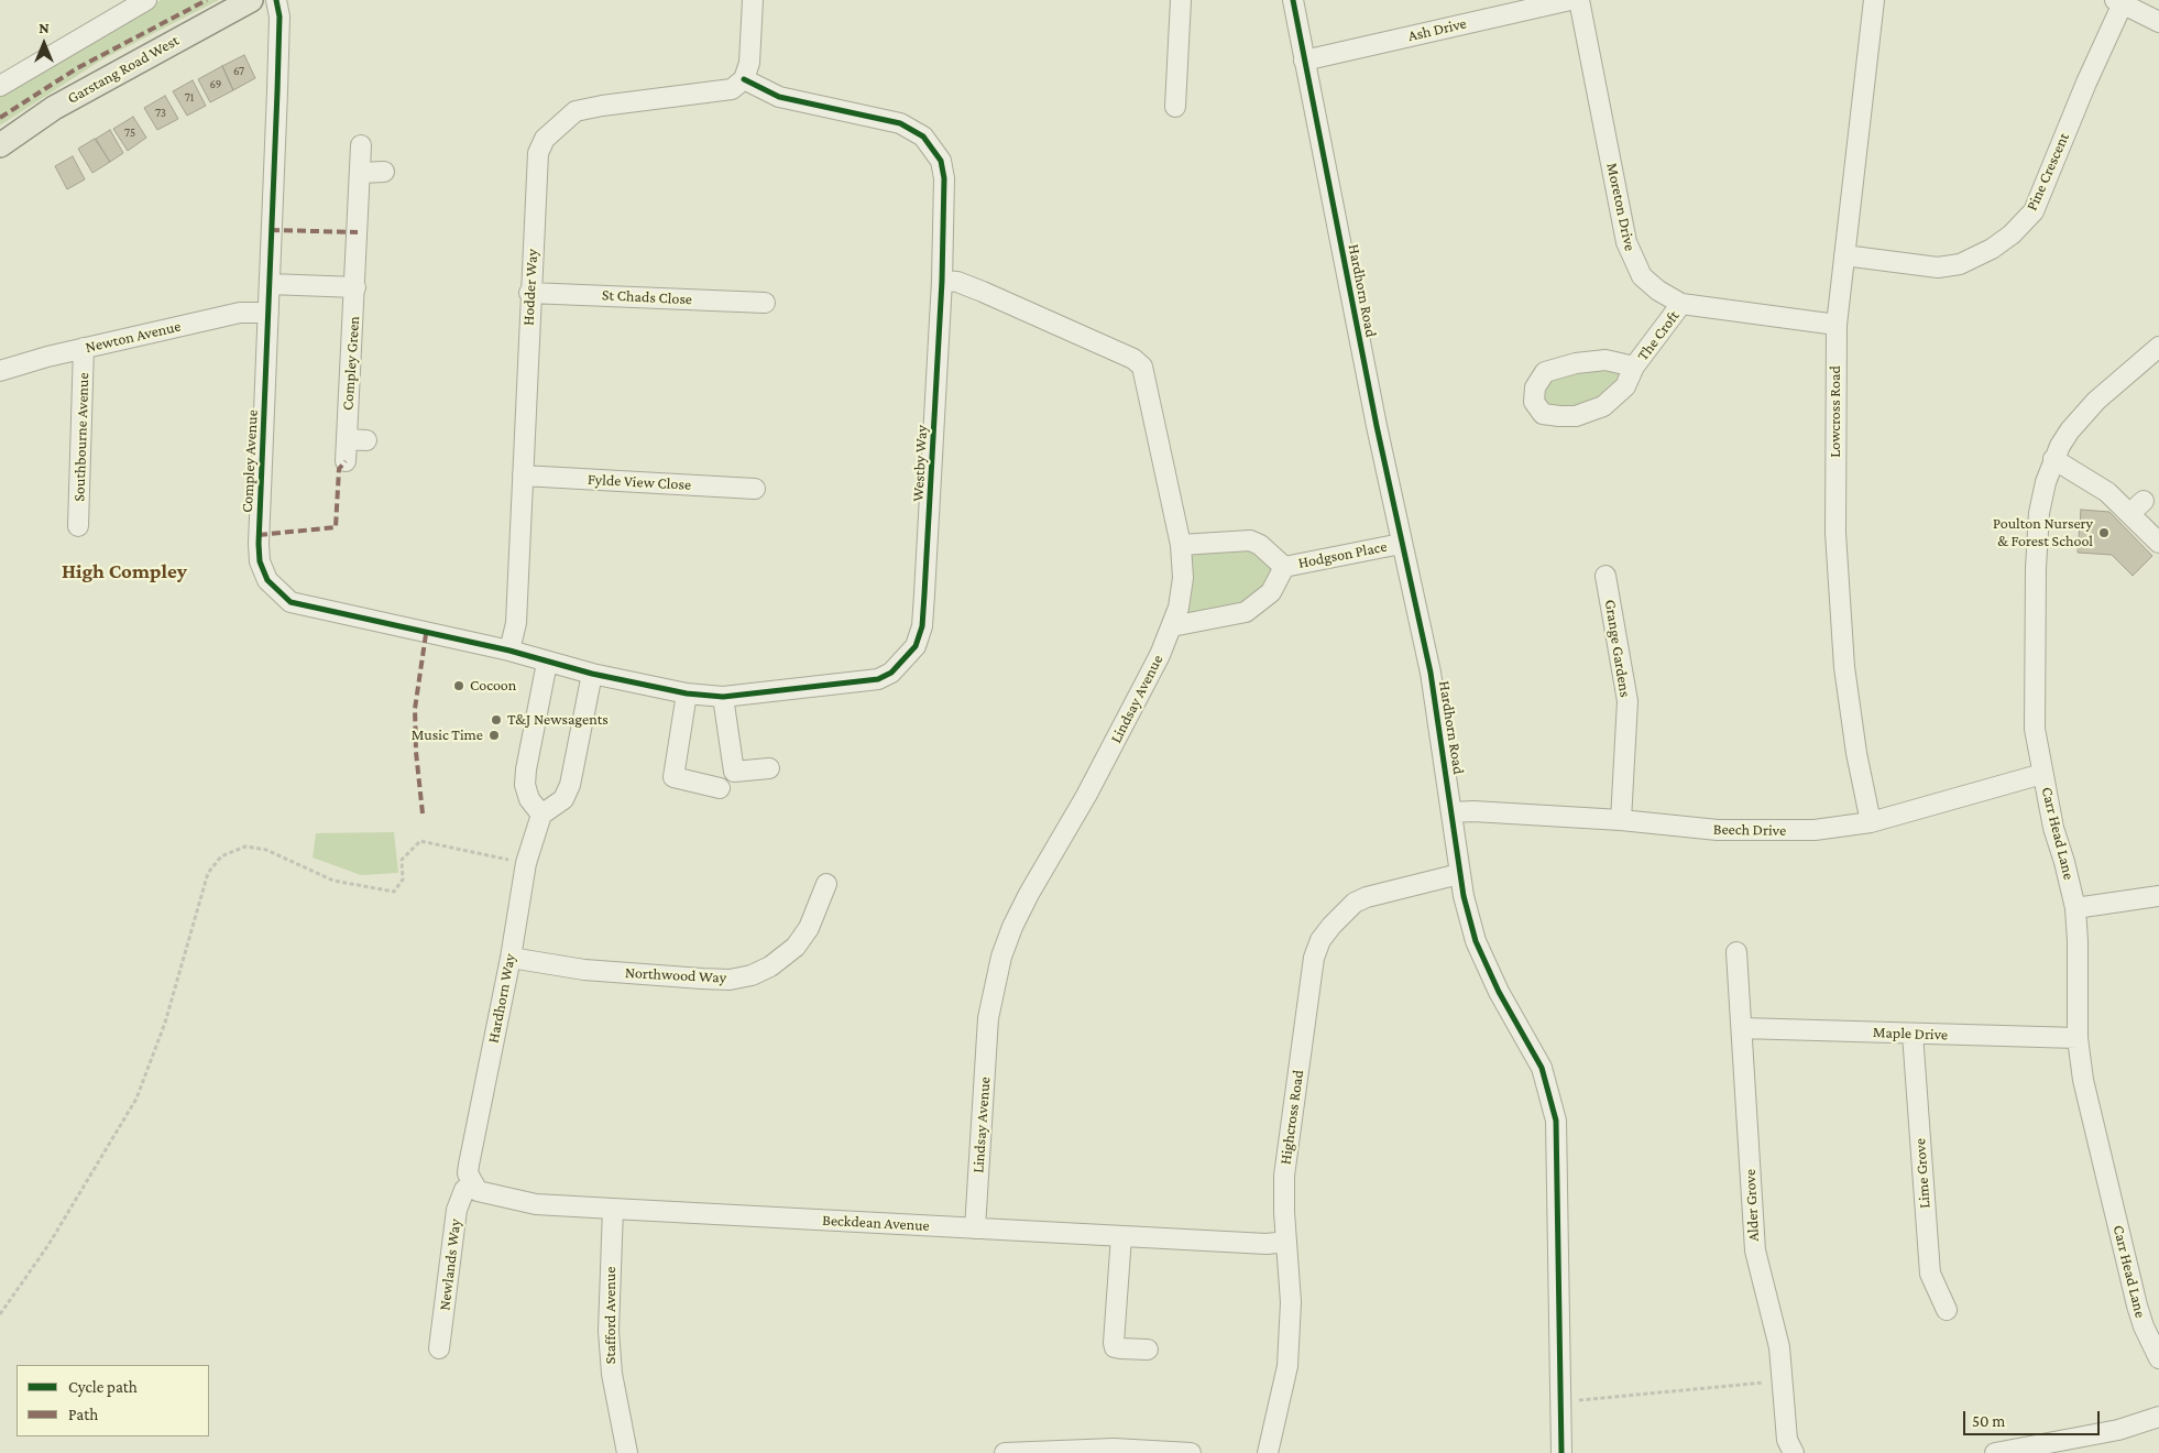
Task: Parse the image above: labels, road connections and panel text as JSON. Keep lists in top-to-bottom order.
{
  "streets": {
    "main road": ["Garstang Road West"],
    "street": [
      "Ash Drive",
      "Pine Crescent",
      "Moreton Drive",
      "Hodder Way",
      "Hardhorn Road",
      "St Chads Close",
      "The Croft",
      "Newton Avenue",
      "Compley Green",
      "Lowcross Road",
      "Southbourne Avenue",
      "Compley Avenue",
      "Westby Way",
      "Fylde View Close",
      "Hodgson Place",
      "Grange Gardens",
      "Lindsay Avenue",
      "Beech Drive",
      "Carr Head Lane",
      "Northwood Way",
      "Hardhorn Way",
      "Maple Drive",
      "Highcross Road",
      "Lime Grove",
      "Alder Grove",
      "Beckdean Avenue",
      "Newlands Way",
      "Stafford Avenue"
    ]
  },
  "crossings": [
    ["Ash Drive", "Hardhorn Road"],
    ["Pine Crescent", "Lowcross Road"],
    ["Moreton Drive", "The Croft"],
    ["Moreton Drive", "Lowcross Road"],
    ["Hodder Way", "St Chads Close"],
    ["Hodder Way", "Compley Avenue"],
    ["Hodder Way", "Westby Way"],
    ["Hodder Way", "Fylde View Close"],
    ["Hardhorn Road", "Hodgson Place"],
    ["Hardhorn Road", "Beech Drive"],
    ["Hardhorn Road", "Highcross Road"],
    ["Newton Avenue", "Southbourne Avenue"],
    ["Newton Avenue", "Compley Avenue"],
    ["Lowcross Road", "Beech Drive"],
    ["Compley Avenue", "Westby Way"],
    ["Westby Way", "Lindsay Avenue"],
    ["Hodgson Place", "Lindsay Avenue"],
    ["Grange Gardens", "Beech Drive"],
    ["Lindsay Avenue", "Beckdean Avenue"],
    ["Beech Drive", "Carr Head Lane"],
    ["Carr Head Lane", "Maple Drive"],
    ["Northwood Way", "Hardhorn Way"],
    ["Hardhorn Way", "Beckdean Avenue"],
    ["Hardhorn Way", "Newlands Way"],
    ["Maple Drive", "Lime Grove"],
    ["Maple Drive", "Alder Grove"],
    ["Highcross Road", "Beckdean Avenue"],
    ["Beckdean Avenue", "Newlands Way"],
    ["Beckdean Avenue", "Stafford Avenue"]
  ],
  "districts": ["High Compley"],
  "places": [
    "Poulton Nursery & Forest School",
    "Cocoon",
    "T&J Newsagents",
    "Music Time"
  ],
  "house_numbers": [
    "67",
    "69",
    "71",
    "73",
    "75"
  ],
  "legend": ["Cycle path", "Path"],
  "scale_bar": "50 m",
  "north": "top"
}
